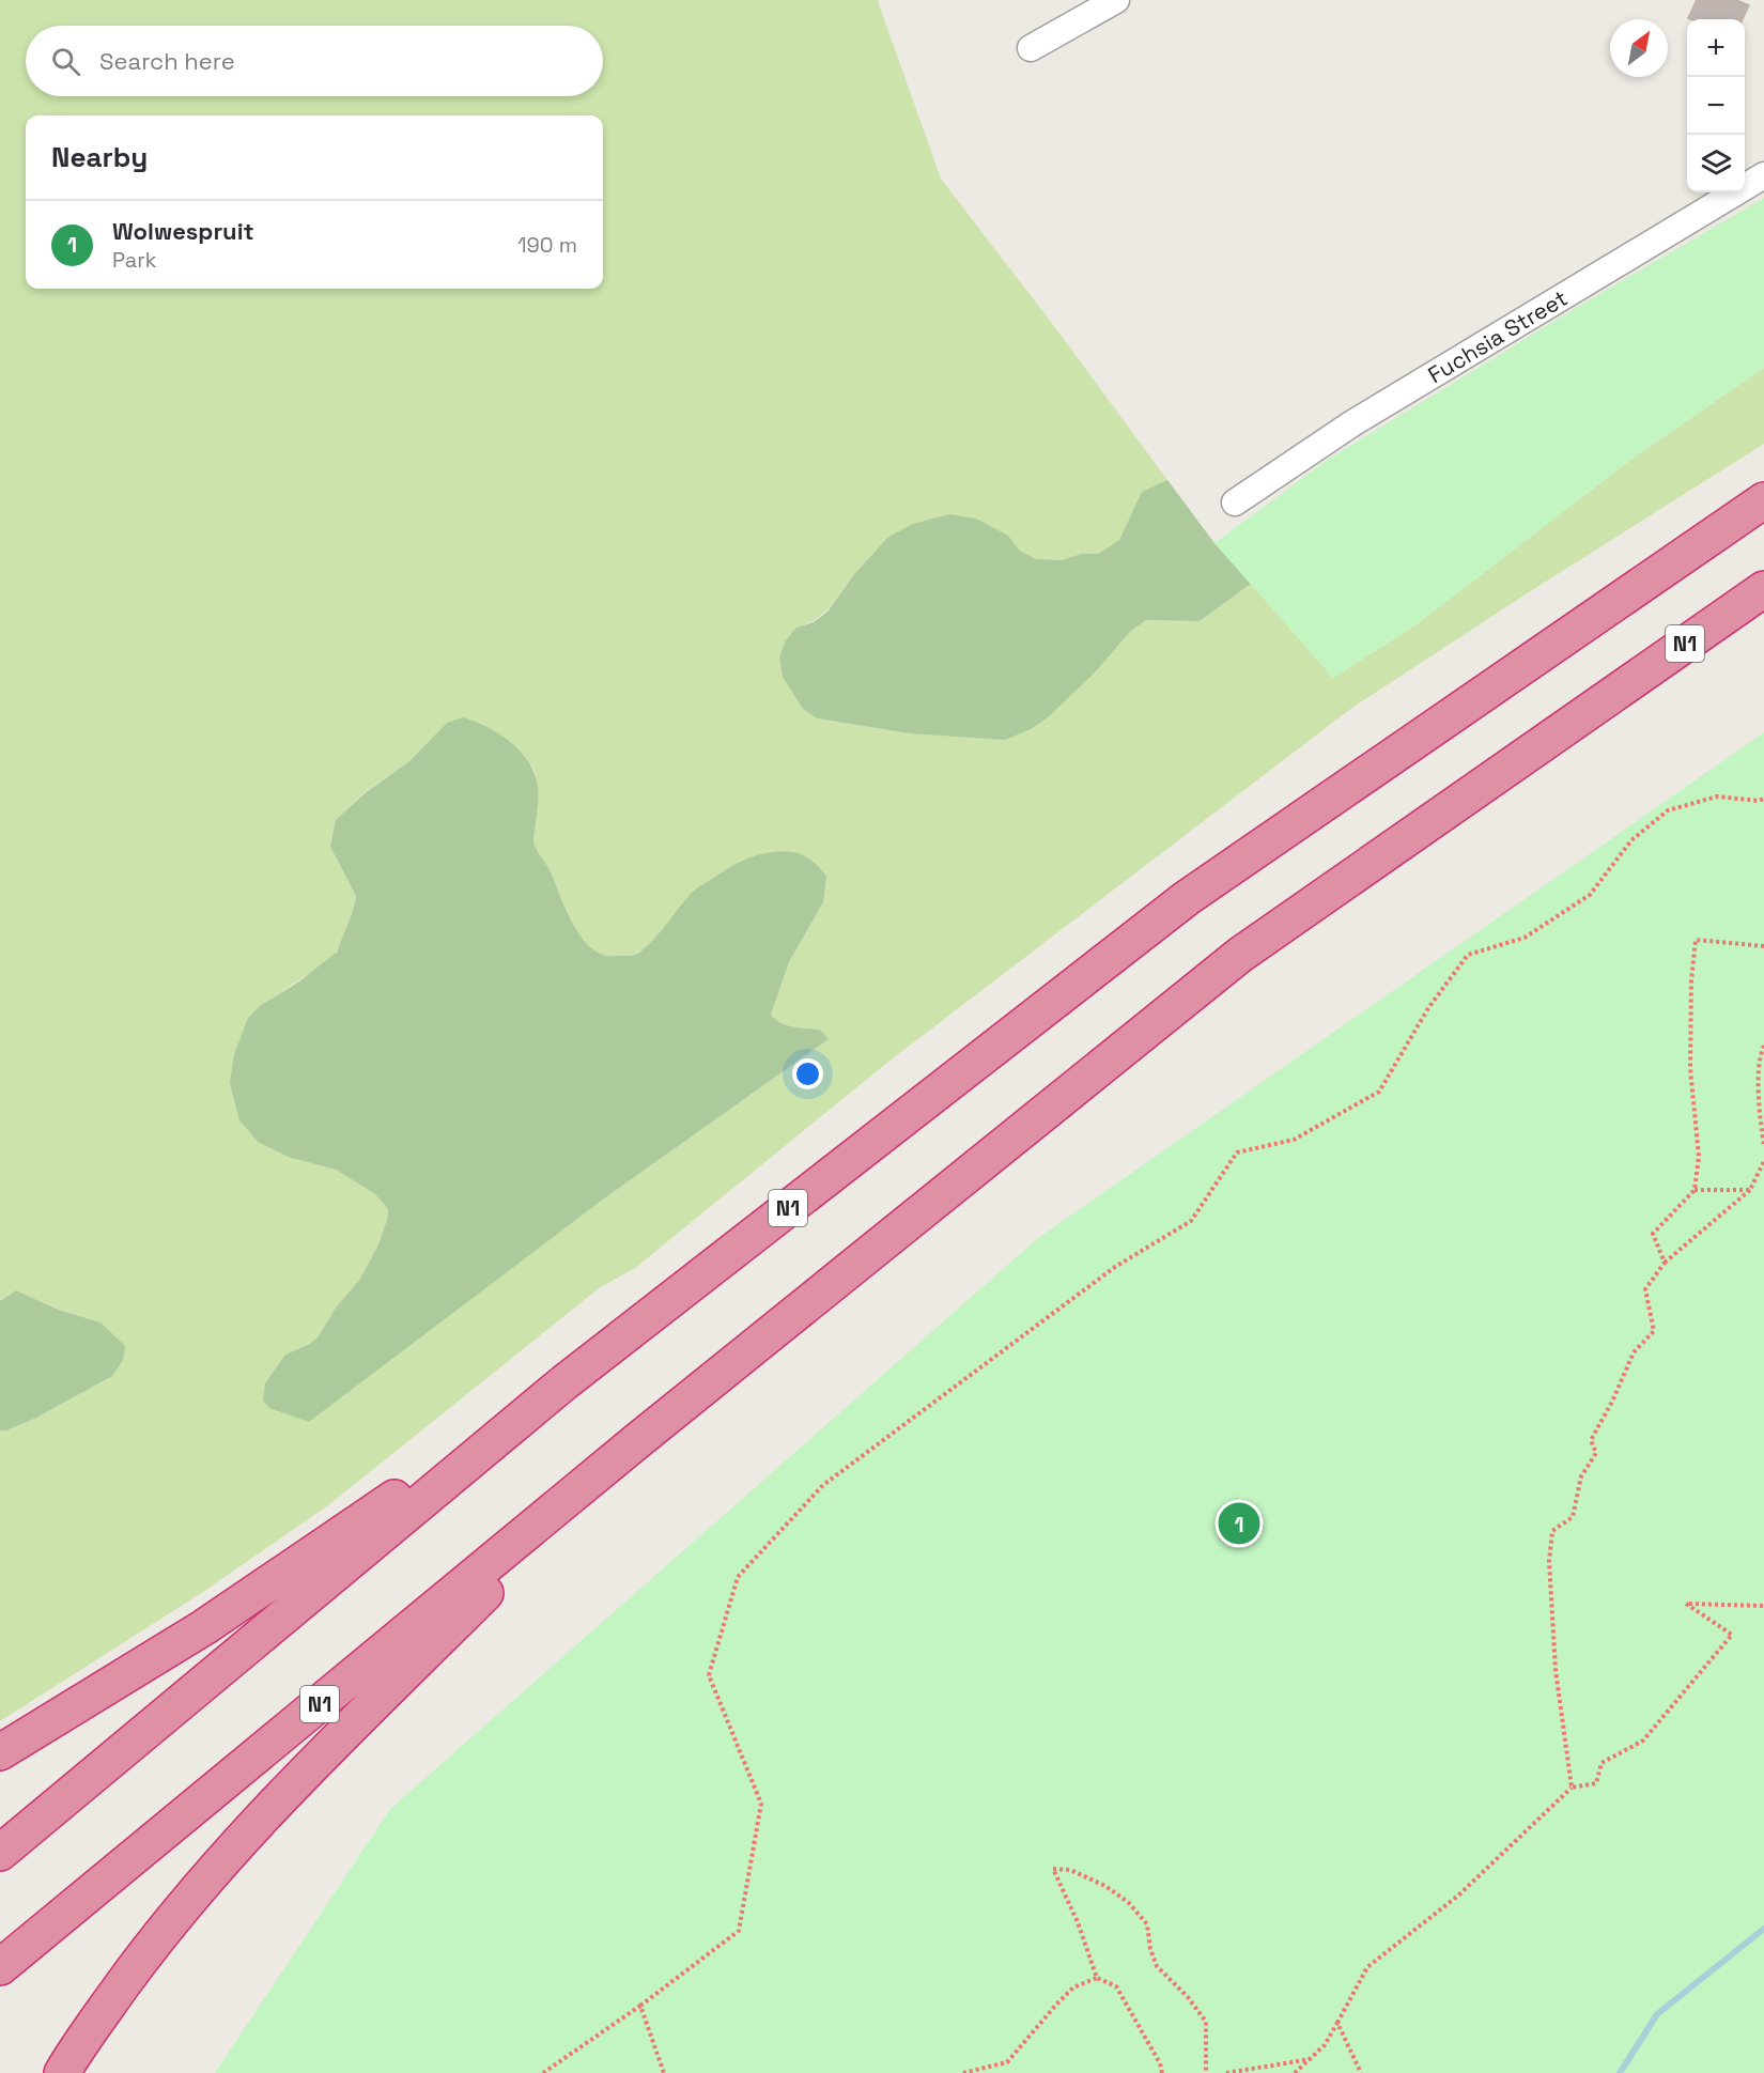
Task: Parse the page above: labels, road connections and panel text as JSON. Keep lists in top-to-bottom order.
{
  "streets": {
    "highway": ["N1"],
    "street": ["Fuchsia Street"]
  },
  "north": "top right",
  "page": {
    "map_buttons": ["+", "−"],
    "search": "Search here",
    "heading": "Nearby",
    "list": [
      {
        "mark": "1",
        "name": "Wolwespruit",
        "note": "Park",
        "value": "190 m"
      }
    ],
    "pins": "1"
  }
}
